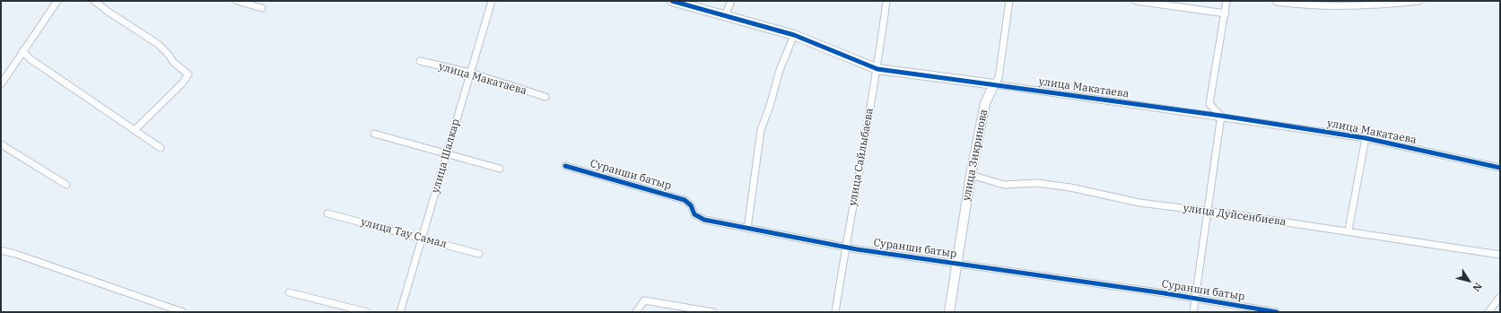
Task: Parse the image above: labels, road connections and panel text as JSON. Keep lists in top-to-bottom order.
{
  "streets": {
    "street": [
      "улица Макатаева",
      "улица Зикринова",
      "улица Шалкар",
      "улица Сайлыбаева",
      "Суранши батыр",
      "улица Дуйсенбиева",
      "улица Тау Самал"
    ]
  },
  "crossings": [
    ["улица Макатаева", "улица Зикринова"],
    ["улица Макатаева", "улица Шалкар"],
    ["улица Макатаева", "улица Сайлыбаева"],
    ["улица Зикринова", "Суранши батыр"],
    ["улица Зикринова", "улица Дуйсенбиева"],
    ["улица Шалкар", "улица Тау Самал"],
    ["улица Сайлыбаева", "Суранши батыр"]
  ],
  "north": "bottom right"
}
